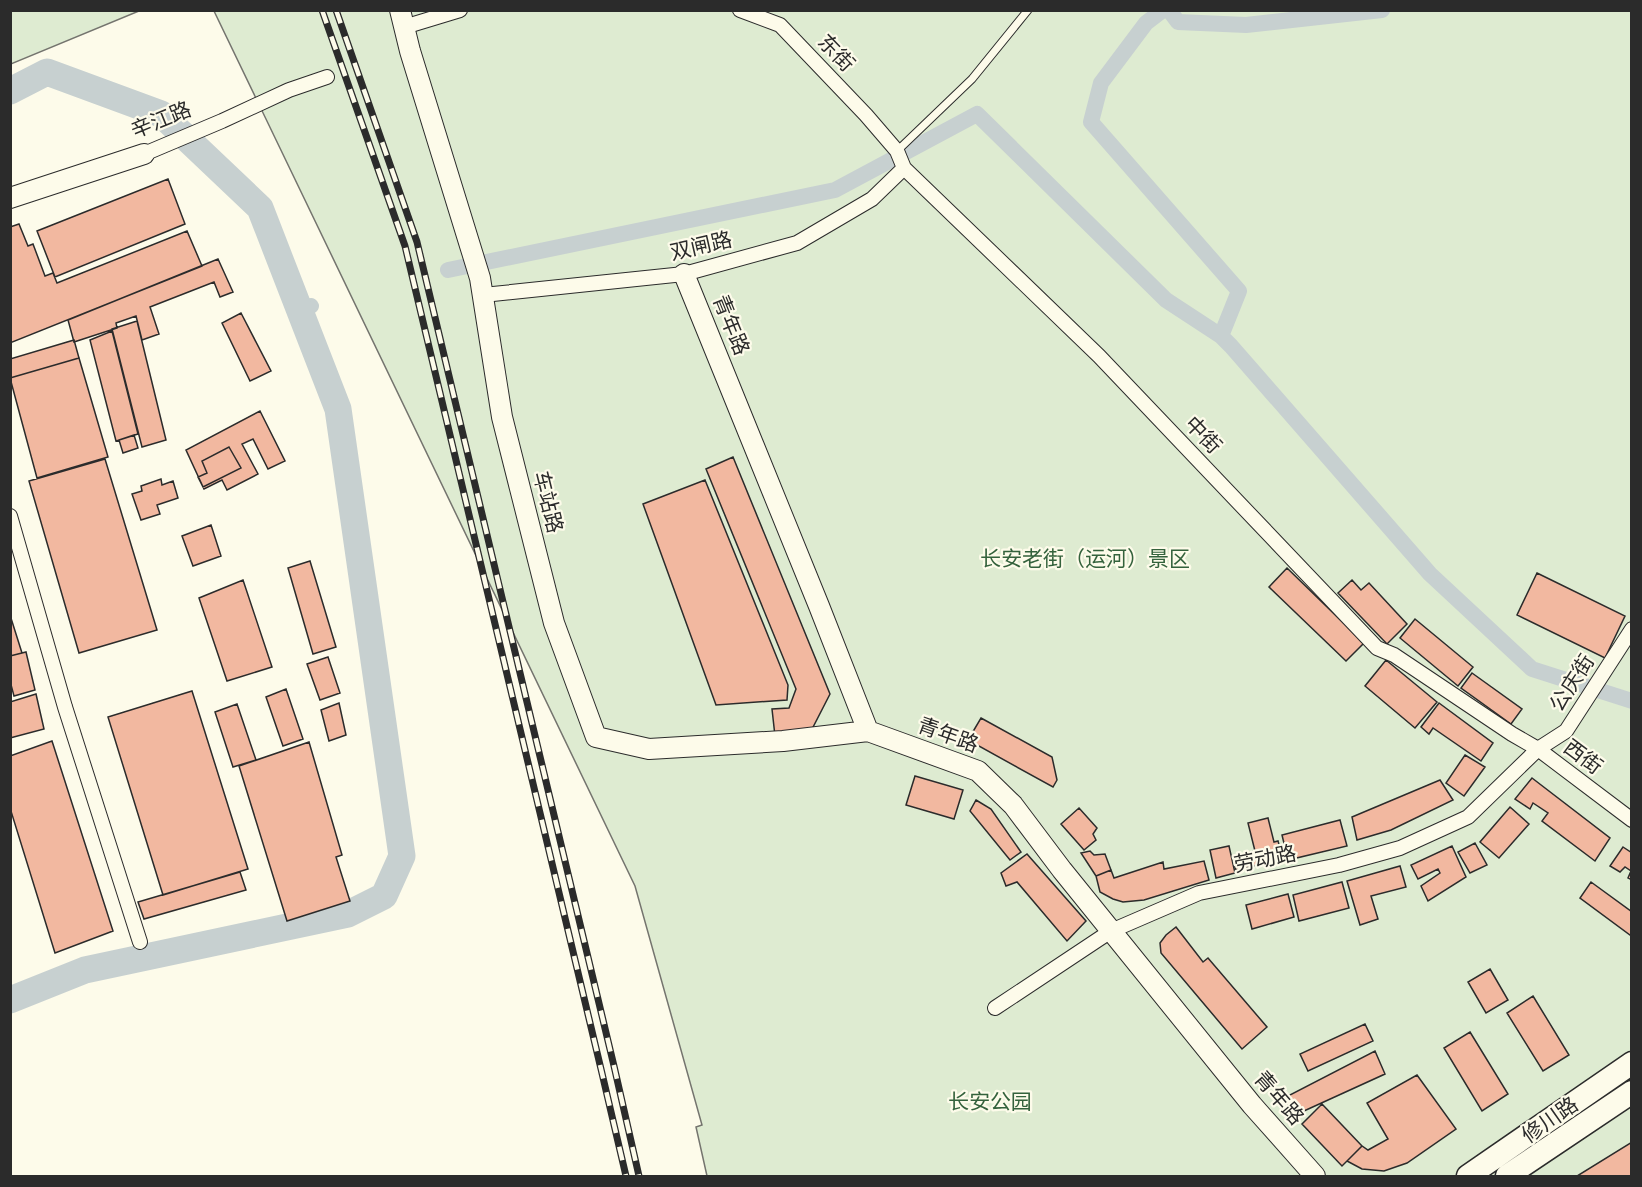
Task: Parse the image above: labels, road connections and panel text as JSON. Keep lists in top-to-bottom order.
{
  "streets": {
    "main road": ["修川路"],
    "street": [
      "东街",
      "辛江路",
      "双闸路",
      "青年路",
      "中街",
      "车站路",
      "公庆街",
      "西街",
      "劳动路"
    ]
  },
  "crossings": [
    ["东街", "中街"],
    ["双闸路", "青年路"],
    ["双闸路", "中街"],
    ["双闸路", "车站路"],
    ["青年路", "车站路"],
    ["青年路", "劳动路"],
    ["中街", "公庆街"],
    ["中街", "西街"],
    ["中街", "劳动路"],
    ["公庆街", "西街"],
    ["公庆街", "劳动路"],
    ["西街", "劳动路"]
  ],
  "parks": ["长安老街（运河）景区", "长安公园"]
}
